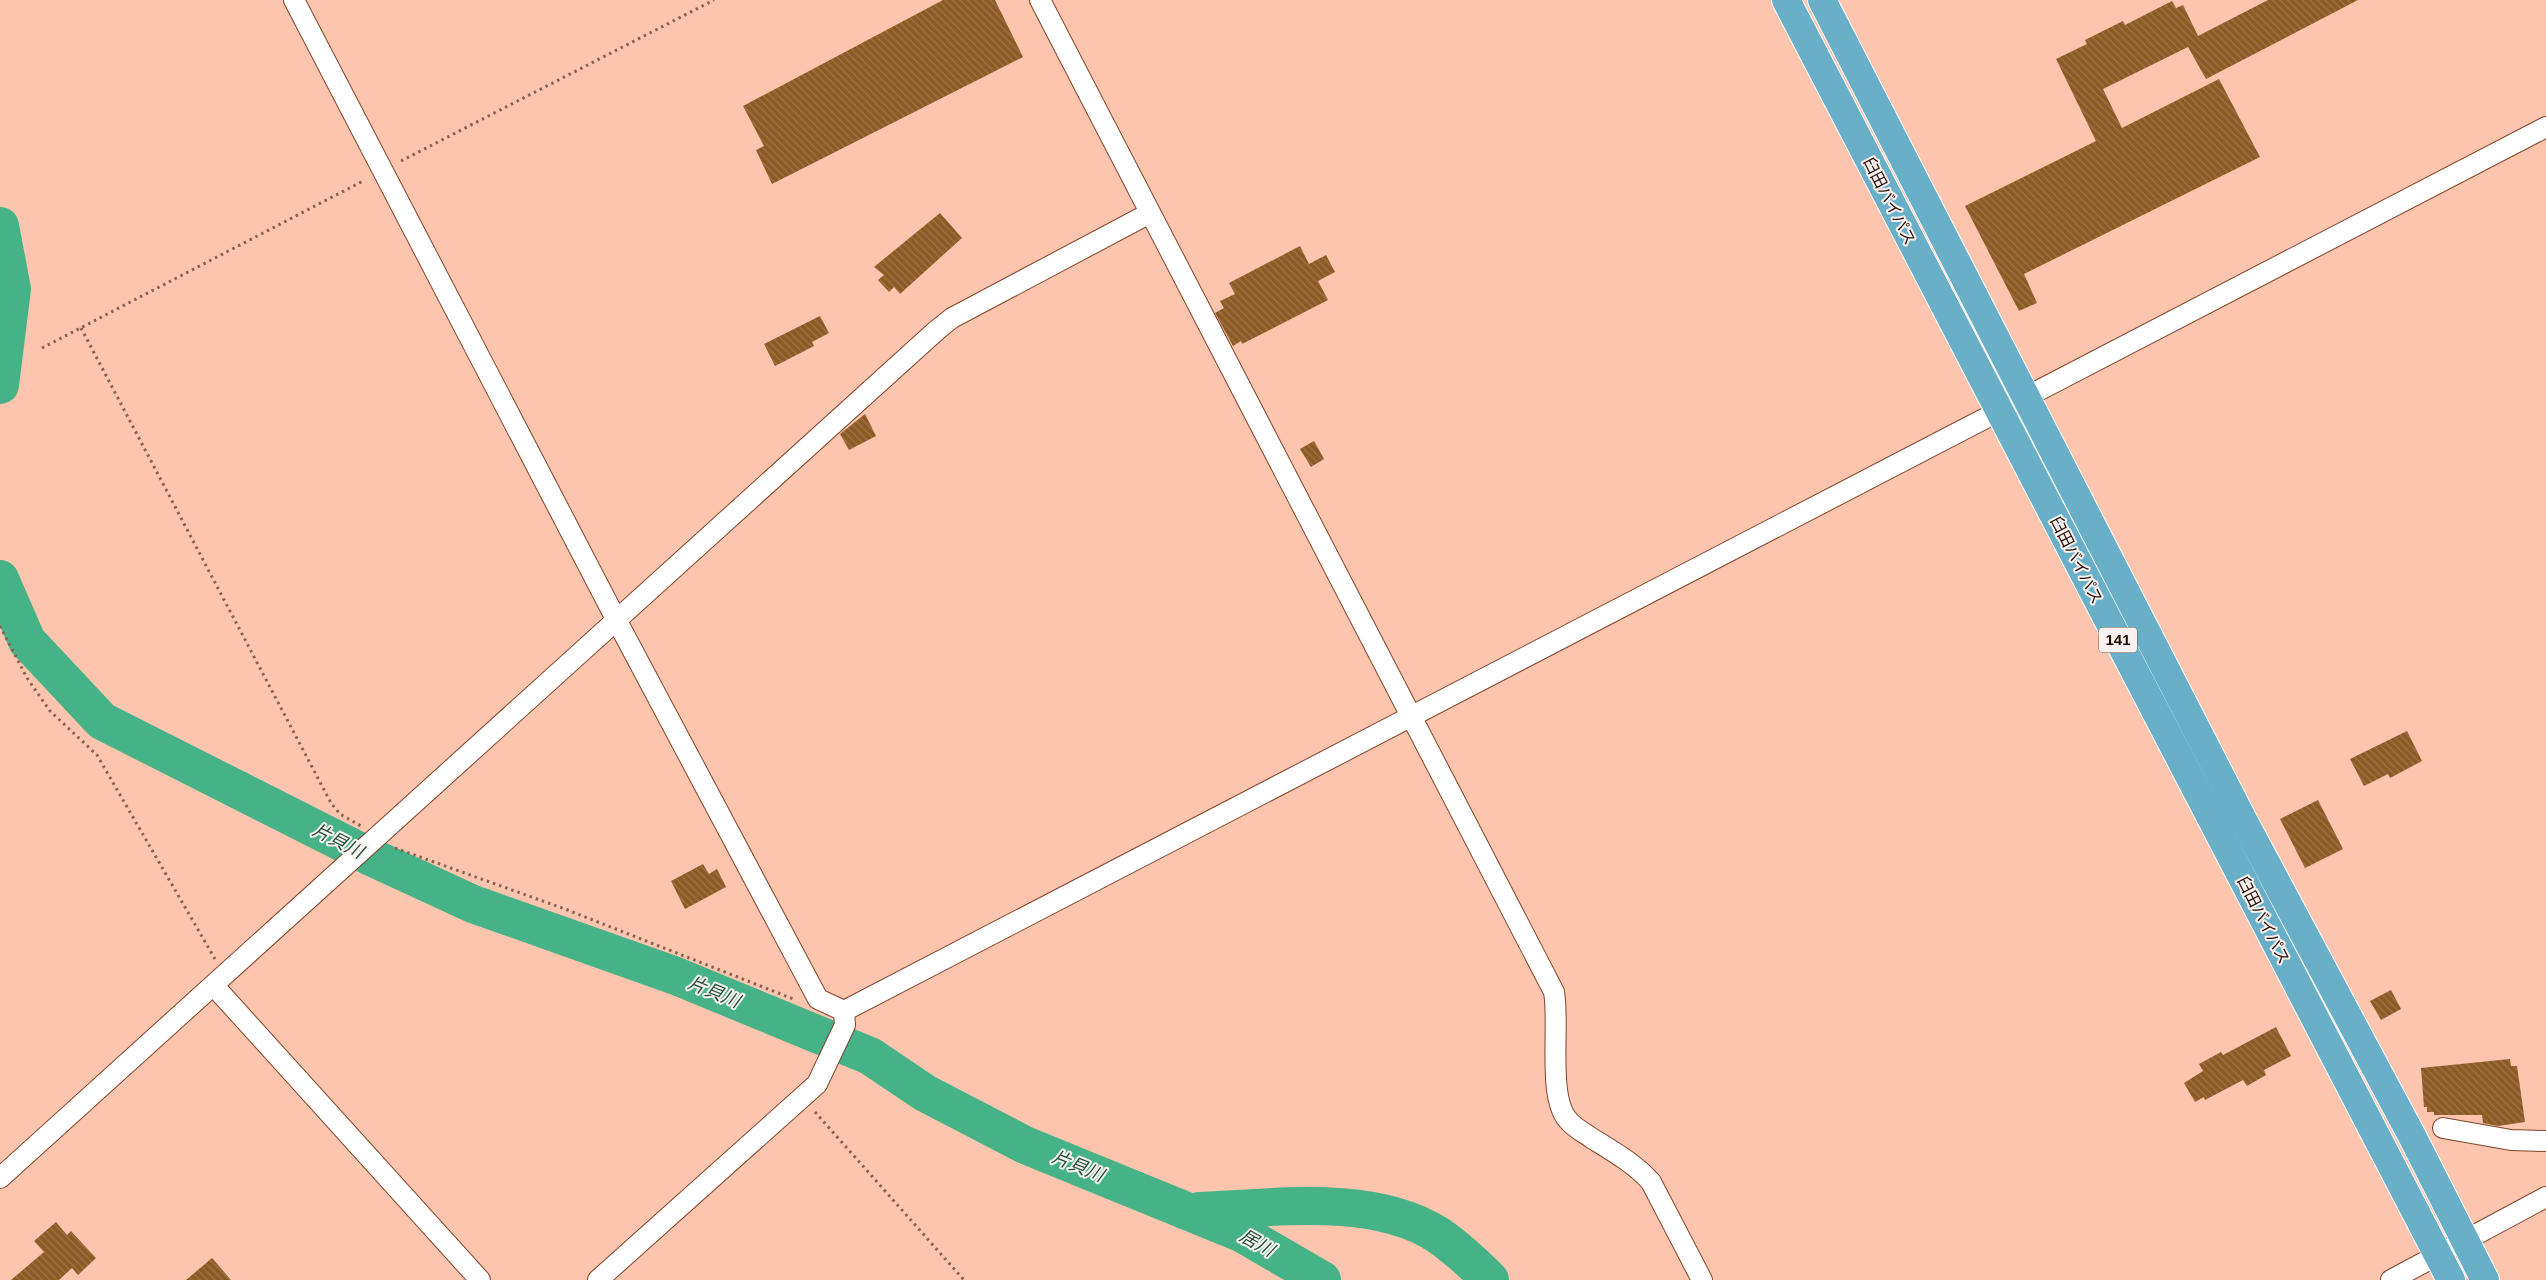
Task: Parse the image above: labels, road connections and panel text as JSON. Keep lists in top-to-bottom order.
{
  "streets": {
    "highway": ["臼田バイパス", "141"]
  },
  "water": ["片貝川", "居川"]
}
